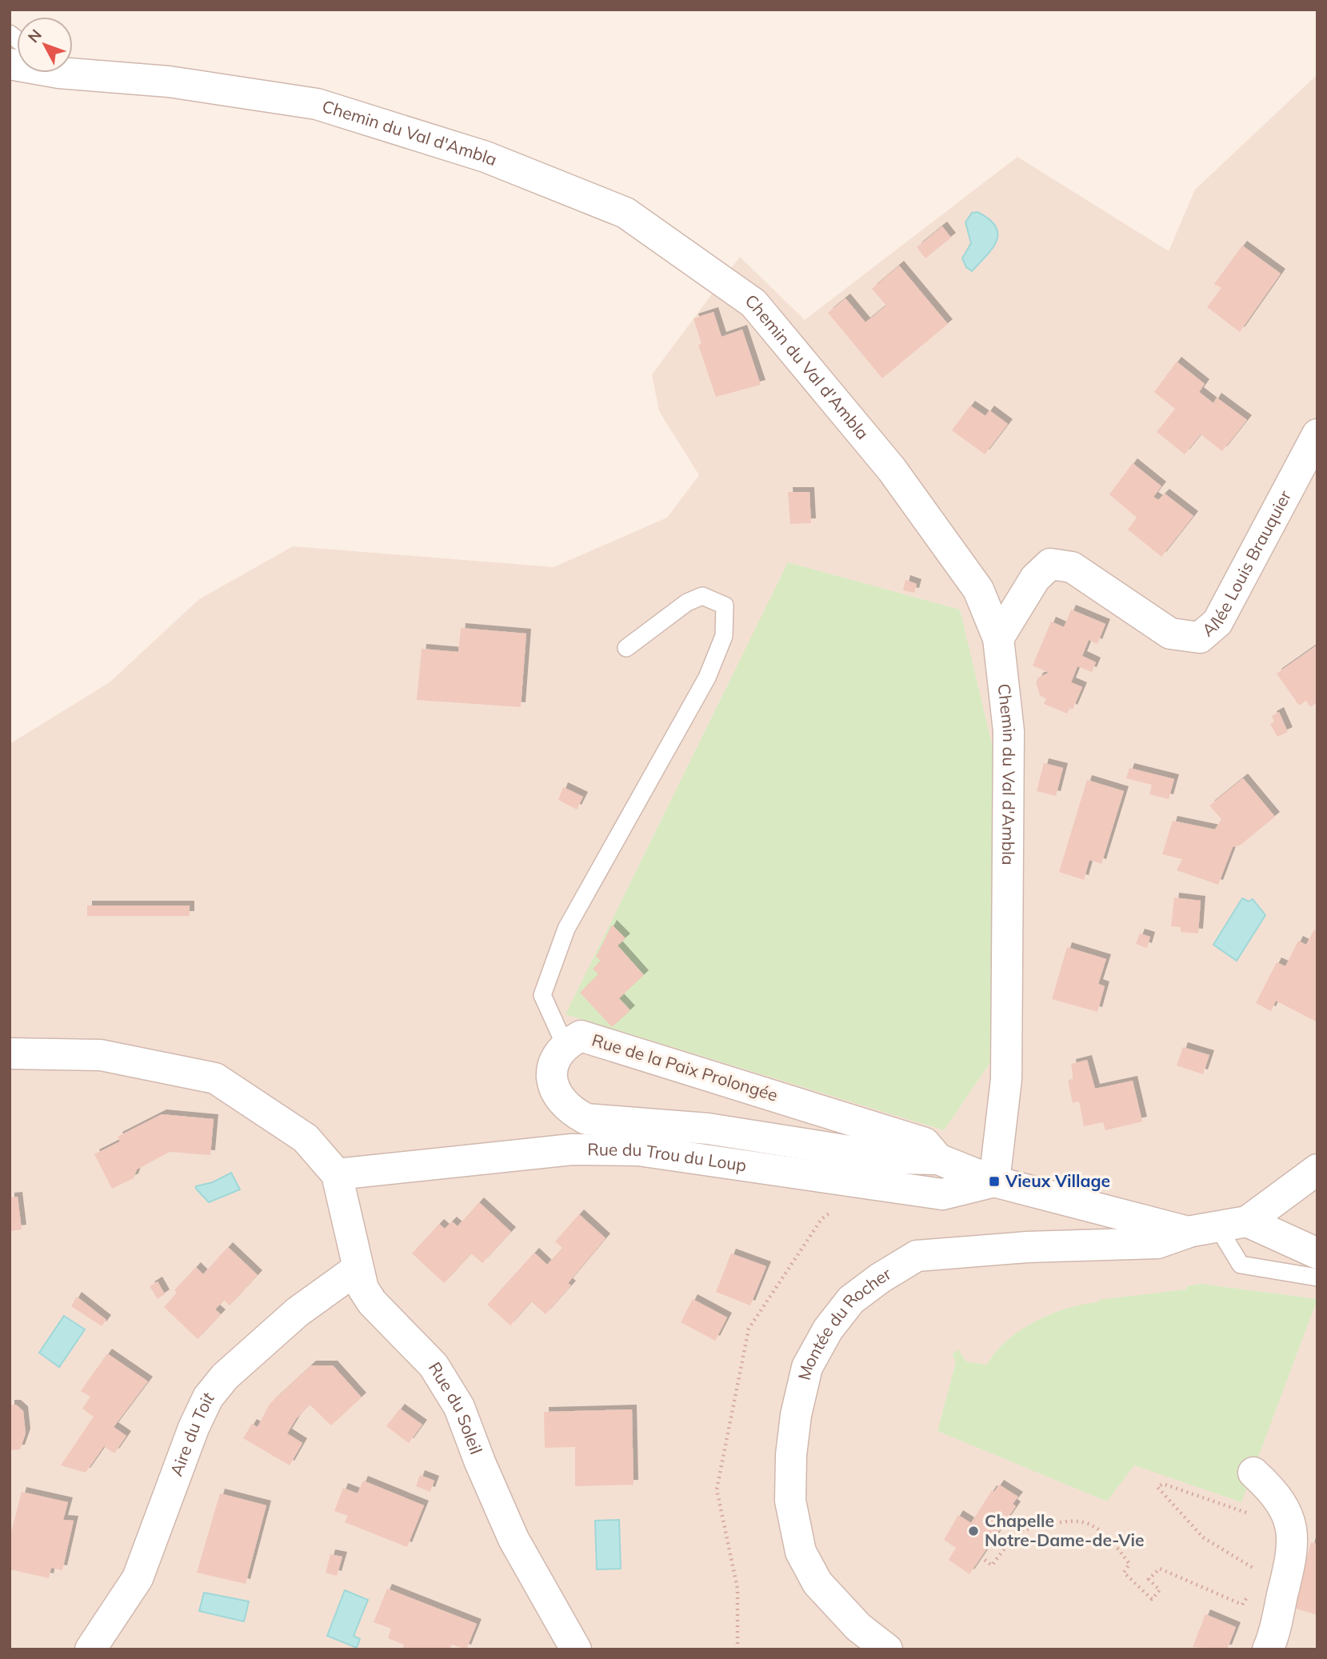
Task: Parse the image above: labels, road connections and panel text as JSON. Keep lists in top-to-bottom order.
{
  "streets": {
    "street": [
      "Chemin du Val d'Ambla",
      "Allée Louis Brauquier",
      "Rue de la Paix Prolongée",
      "Rue du Trou du Loup",
      "Montée du Rocher",
      "Rue du Soleil",
      "Aire du Toit"
    ]
  },
  "crossings": [
    ["Chemin du Val d'Ambla", "Allée Louis Brauquier"],
    ["Chemin du Val d'Ambla", "Rue de la Paix Prolongée"],
    ["Chemin du Val d'Ambla", "Rue du Trou du Loup"],
    ["Rue de la Paix Prolongée", "Rue du Trou du Loup"],
    ["Rue de la Paix Prolongée", "Montée du Rocher"],
    ["Rue du Trou du Loup", "Rue du Soleil"],
    ["Rue du Soleil", "Aire du Toit"]
  ],
  "places": {
    "transit": ["Vieux Village"],
    "other": ["Chapelle Notre-Dame-de-Vie"]
  },
  "north": "top left"
}
